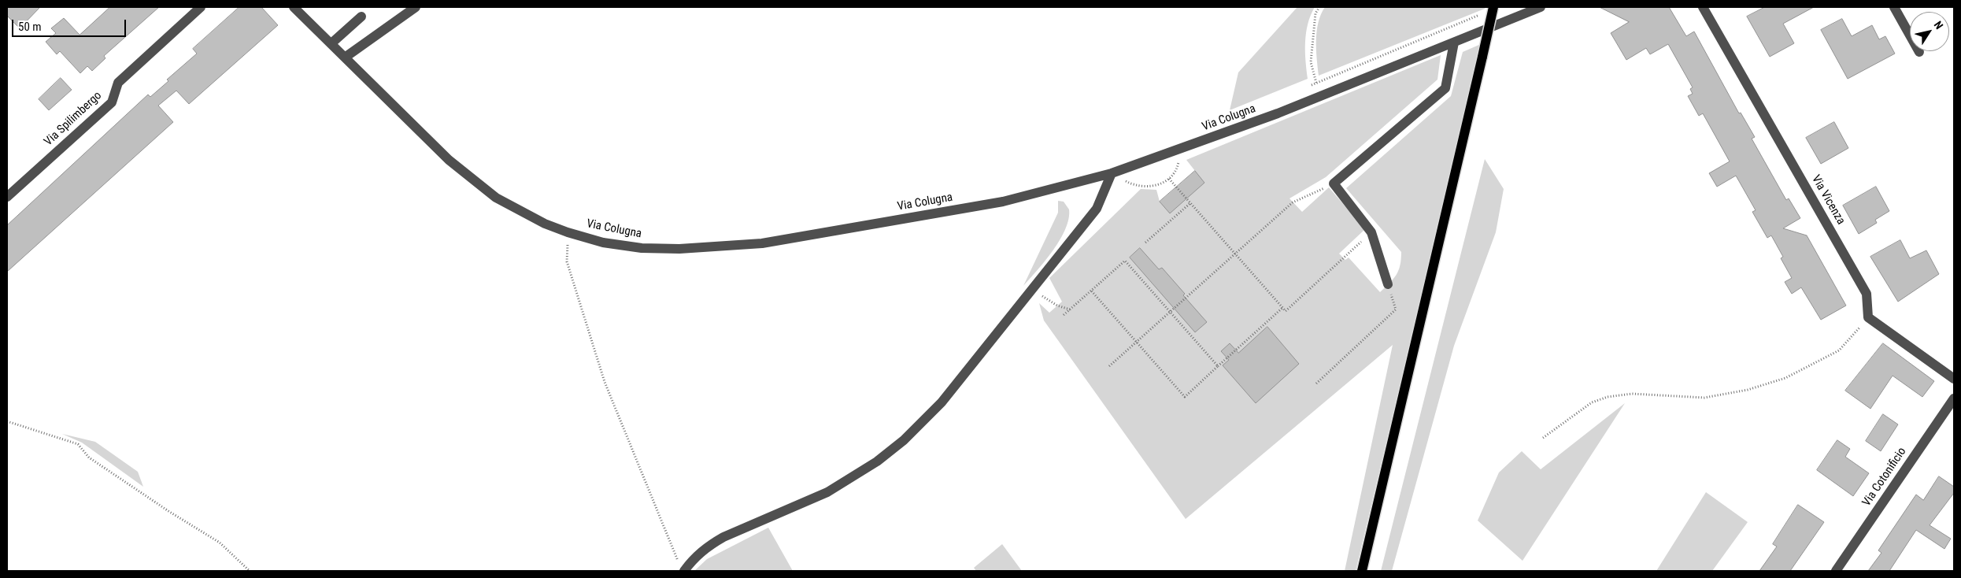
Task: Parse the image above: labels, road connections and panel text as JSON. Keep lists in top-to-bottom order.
{
  "streets": {
    "street": [
      "Via Colugna",
      "Via Spilimbergo",
      "Via Vicenza",
      "Via Cotonificio"
    ]
  },
  "scale_bar": "50 m",
  "north": "top right"
}
